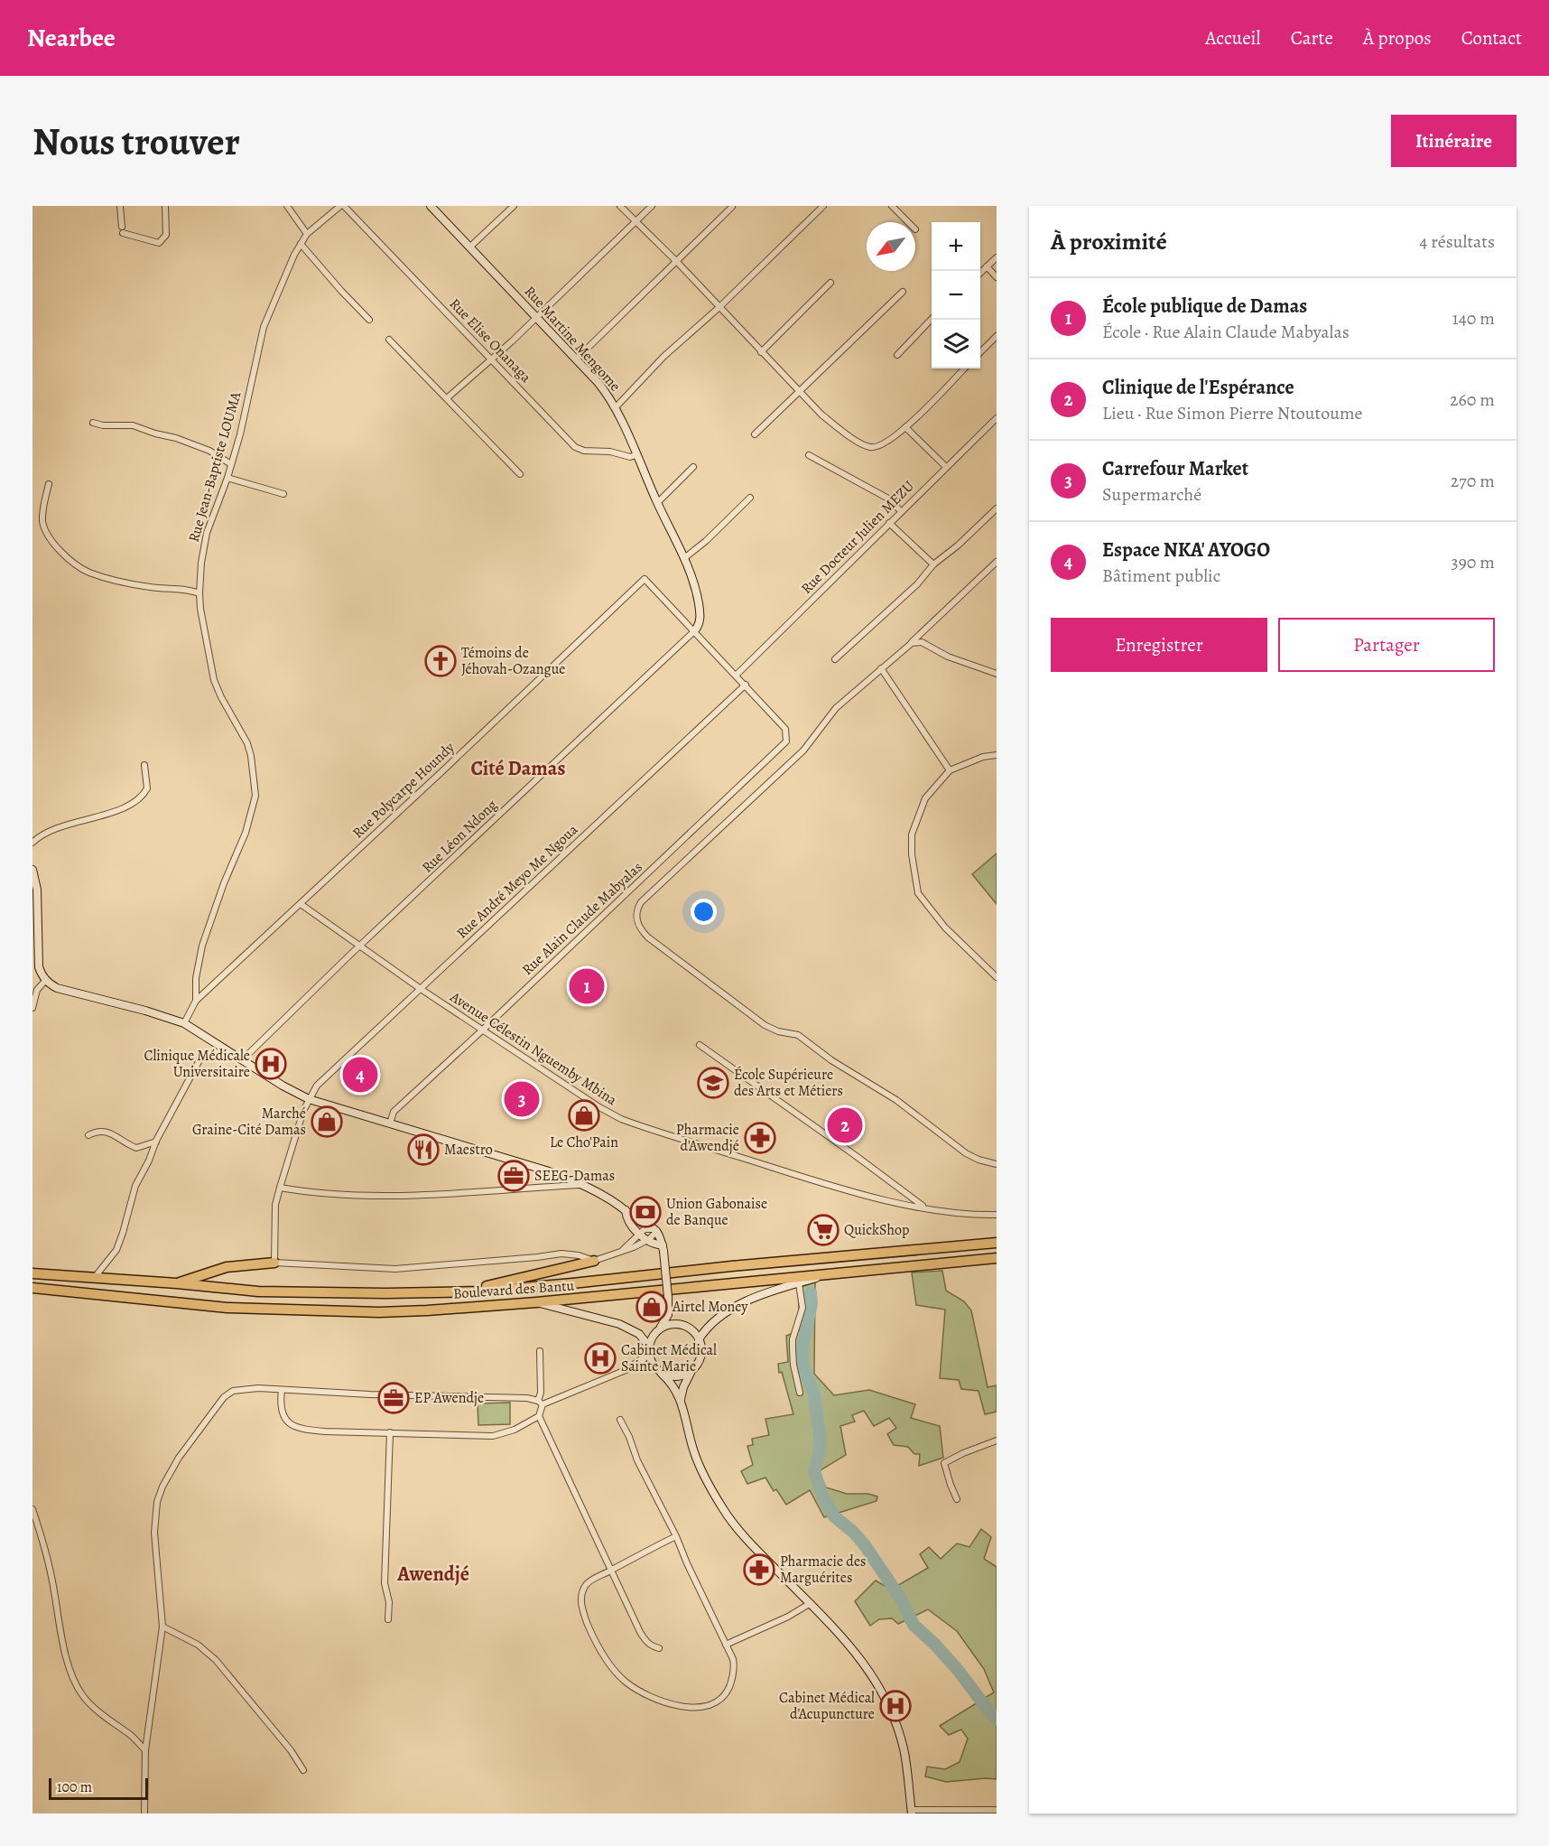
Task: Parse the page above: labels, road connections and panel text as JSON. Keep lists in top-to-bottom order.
{
  "streets": {
    "highway": ["Boulevard des Bantu"],
    "main road": ["Rue Martine Mengome"],
    "street": [
      "Rue Elise Onanaga",
      "Rue Jean-Baptiste LOUMA",
      "Rue Docteur Julien MEZU",
      "Rue Polycarpe Houndy",
      "Rue Léon Ndong",
      "Rue André Meyo Me Ngoua",
      "Rue Alain Claude Mabyalas",
      "Avenue Célestin Nguemby Mbina"
    ]
  },
  "crossings": [
    ["Rue Martine Mengome", "Rue Elise Onanaga"],
    ["Rue Martine Mengome", "Rue Polycarpe Houndy"],
    ["Rue Martine Mengome", "Rue Léon Ndong"],
    ["Rue Elise Onanaga", "Rue Jean-Baptiste LOUMA"],
    ["Rue Jean-Baptiste LOUMA", "Rue Polycarpe Houndy"],
    ["Rue Polycarpe Houndy", "Rue Léon Ndong"],
    ["Rue Polycarpe Houndy", "Avenue Célestin Nguemby Mbina"],
    ["Rue Léon Ndong", "Avenue Célestin Nguemby Mbina"],
    ["Rue André Meyo Me Ngoua", "Rue Alain Claude Mabyalas"],
    ["Rue André Meyo Me Ngoua", "Avenue Célestin Nguemby Mbina"],
    ["Rue Alain Claude Mabyalas", "Avenue Célestin Nguemby Mbina"]
  ],
  "districts": ["Cité Damas", "Awendjé"],
  "places": {
    "church": ["Témoins de Jéhovah-Ozangue"],
    "hospital": ["Clinique Médicale Universitaire", "Cabinet Médical Sainte Marie", "Cabinet Médical d'Acupuncture"],
    "school or university": ["École Supérieure des Arts et Métiers"],
    "shop": ["Le Cho'Pain", "Marché Graine-Cité Damas", "Airtel Money"],
    "pharmacy": ["Pharmacie d'Awendjé", "Pharmacie des Marguérites"],
    "restaurant": ["Maestro"],
    "office": ["SEEG-Damas", "EP Awendje"],
    "bank": ["Union Gabonaise de Banque"],
    "supermarket": ["QuickShop"]
  },
  "scale_bar": "100 m",
  "north": "bottom left",
  "page": {
    "header": "Nearbee",
    "nav": [
      "Accueil",
      "Carte",
      "À propos",
      "Contact"
    ],
    "buttons": [
      "Itinéraire",
      ["Enregistrer", "Partager"]
    ],
    "title": "Nous trouver",
    "heading": ["À proximité", "4 résultats"],
    "map_buttons": ["+", "−"],
    "list": [
      {
        "mark": "1",
        "name": "École publique de Damas",
        "note": "École · Rue Alain Claude Mabyalas",
        "value": "140 m"
      },
      {
        "mark": "2",
        "name": "Clinique de l'Espérance",
        "note": "Lieu · Rue Simon Pierre Ntoutoume",
        "value": "260 m"
      },
      {
        "mark": "3",
        "name": "Carrefour Market",
        "note": "Supermarché",
        "value": "270 m"
      },
      {
        "mark": "4",
        "name": "Espace NKA' AYOGO",
        "note": "Bâtiment public",
        "value": "390 m"
      }
    ],
    "pins": [
      "1",
      "4",
      "3",
      "2"
    ],
    "scale": "100 m"
  }
}
